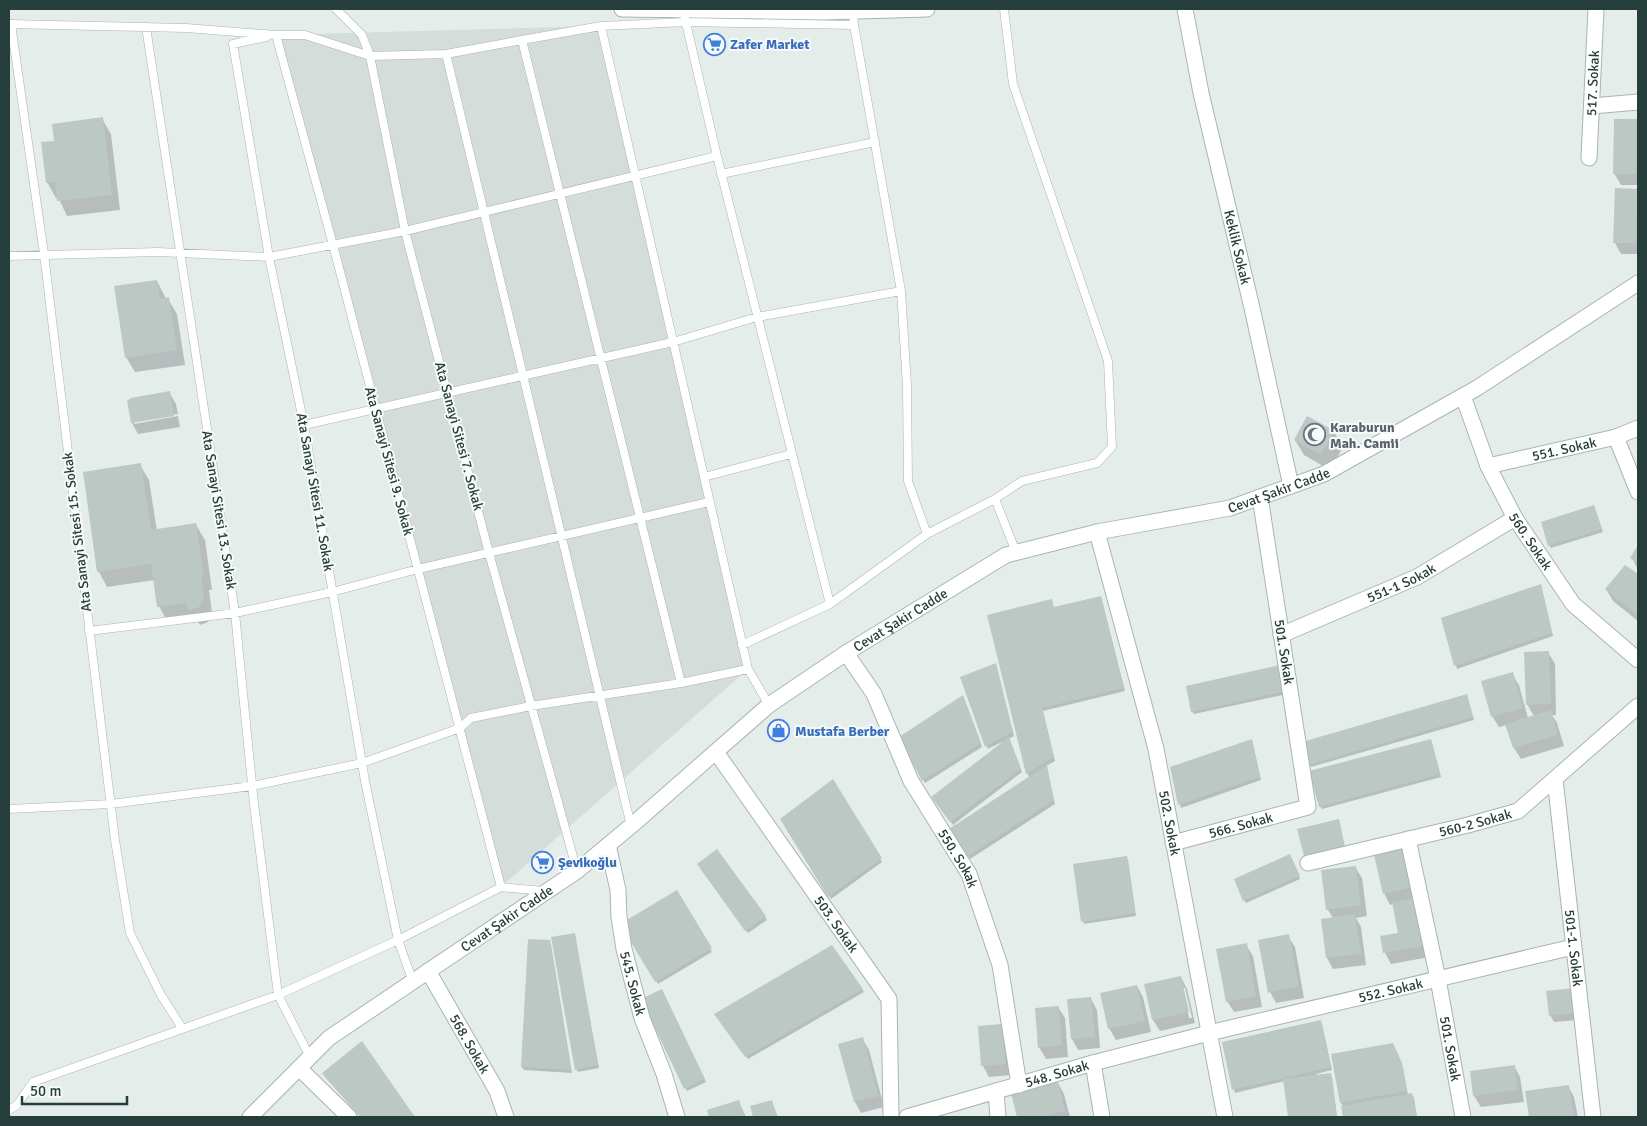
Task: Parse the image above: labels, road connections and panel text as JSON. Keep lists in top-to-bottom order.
{
  "streets": {
    "street": [
      "517. Sokak",
      "Keklik Sokak",
      "551. Sokak",
      "Cevat Şakir Cadde",
      "560. Sokak",
      "551-1 Sokak",
      "501. Sokak",
      "502. Sokak",
      "560-2 Sokak",
      "566. Sokak",
      "550. Sokak",
      "503. Sokak",
      "501-1. Sokak",
      "545. Sokak",
      "552. Sokak",
      "568. Sokak",
      "548. Sokak"
    ],
    "lane": [
      "Ata Sanayi Sitesi 7. Sokak",
      "Ata Sanayi Sitesi 9. Sokak",
      "Ata Sanayi Sitesi 11. Sokak",
      "Ata Sanayi Sitesi 13. Sokak",
      "Ata Sanayi Sitesi 15. Sokak"
    ]
  },
  "crossings": [
    ["Keklik Sokak", "Cevat Şakir Cadde"],
    ["Ata Sanayi Sitesi 7. Sokak", "Cevat Şakir Cadde"],
    ["551. Sokak", "560. Sokak"],
    ["Ata Sanayi Sitesi 9. Sokak", "Ata Sanayi Sitesi 11. Sokak"],
    ["Cevat Şakir Cadde", "Ata Sanayi Sitesi 11. Sokak"],
    ["Cevat Şakir Cadde", "560. Sokak"],
    ["Cevat Şakir Cadde", "501. Sokak"],
    ["Cevat Şakir Cadde", "502. Sokak"],
    ["Cevat Şakir Cadde", "550. Sokak"],
    ["Cevat Şakir Cadde", "503. Sokak"],
    ["Cevat Şakir Cadde", "545. Sokak"],
    ["Cevat Şakir Cadde", "568. Sokak"],
    ["560. Sokak", "551-1 Sokak"],
    ["551-1 Sokak", "501. Sokak"],
    ["501. Sokak", "560-2 Sokak"],
    ["501. Sokak", "566. Sokak"],
    ["501. Sokak", "552. Sokak"],
    ["502. Sokak", "566. Sokak"],
    ["502. Sokak", "552. Sokak"],
    ["502. Sokak", "548. Sokak"],
    ["560-2 Sokak", "501-1. Sokak"],
    ["550. Sokak", "548. Sokak"],
    ["501-1. Sokak", "552. Sokak"],
    ["552. Sokak", "548. Sokak"]
  ],
  "places": {
    "supermarket": ["Zafer Market", "Şevikoğlu"],
    "mosque": ["Karaburun Mah. Camii"],
    "shop": ["Mustafa Berber"]
  },
  "scale_bar": "50 m"
}
